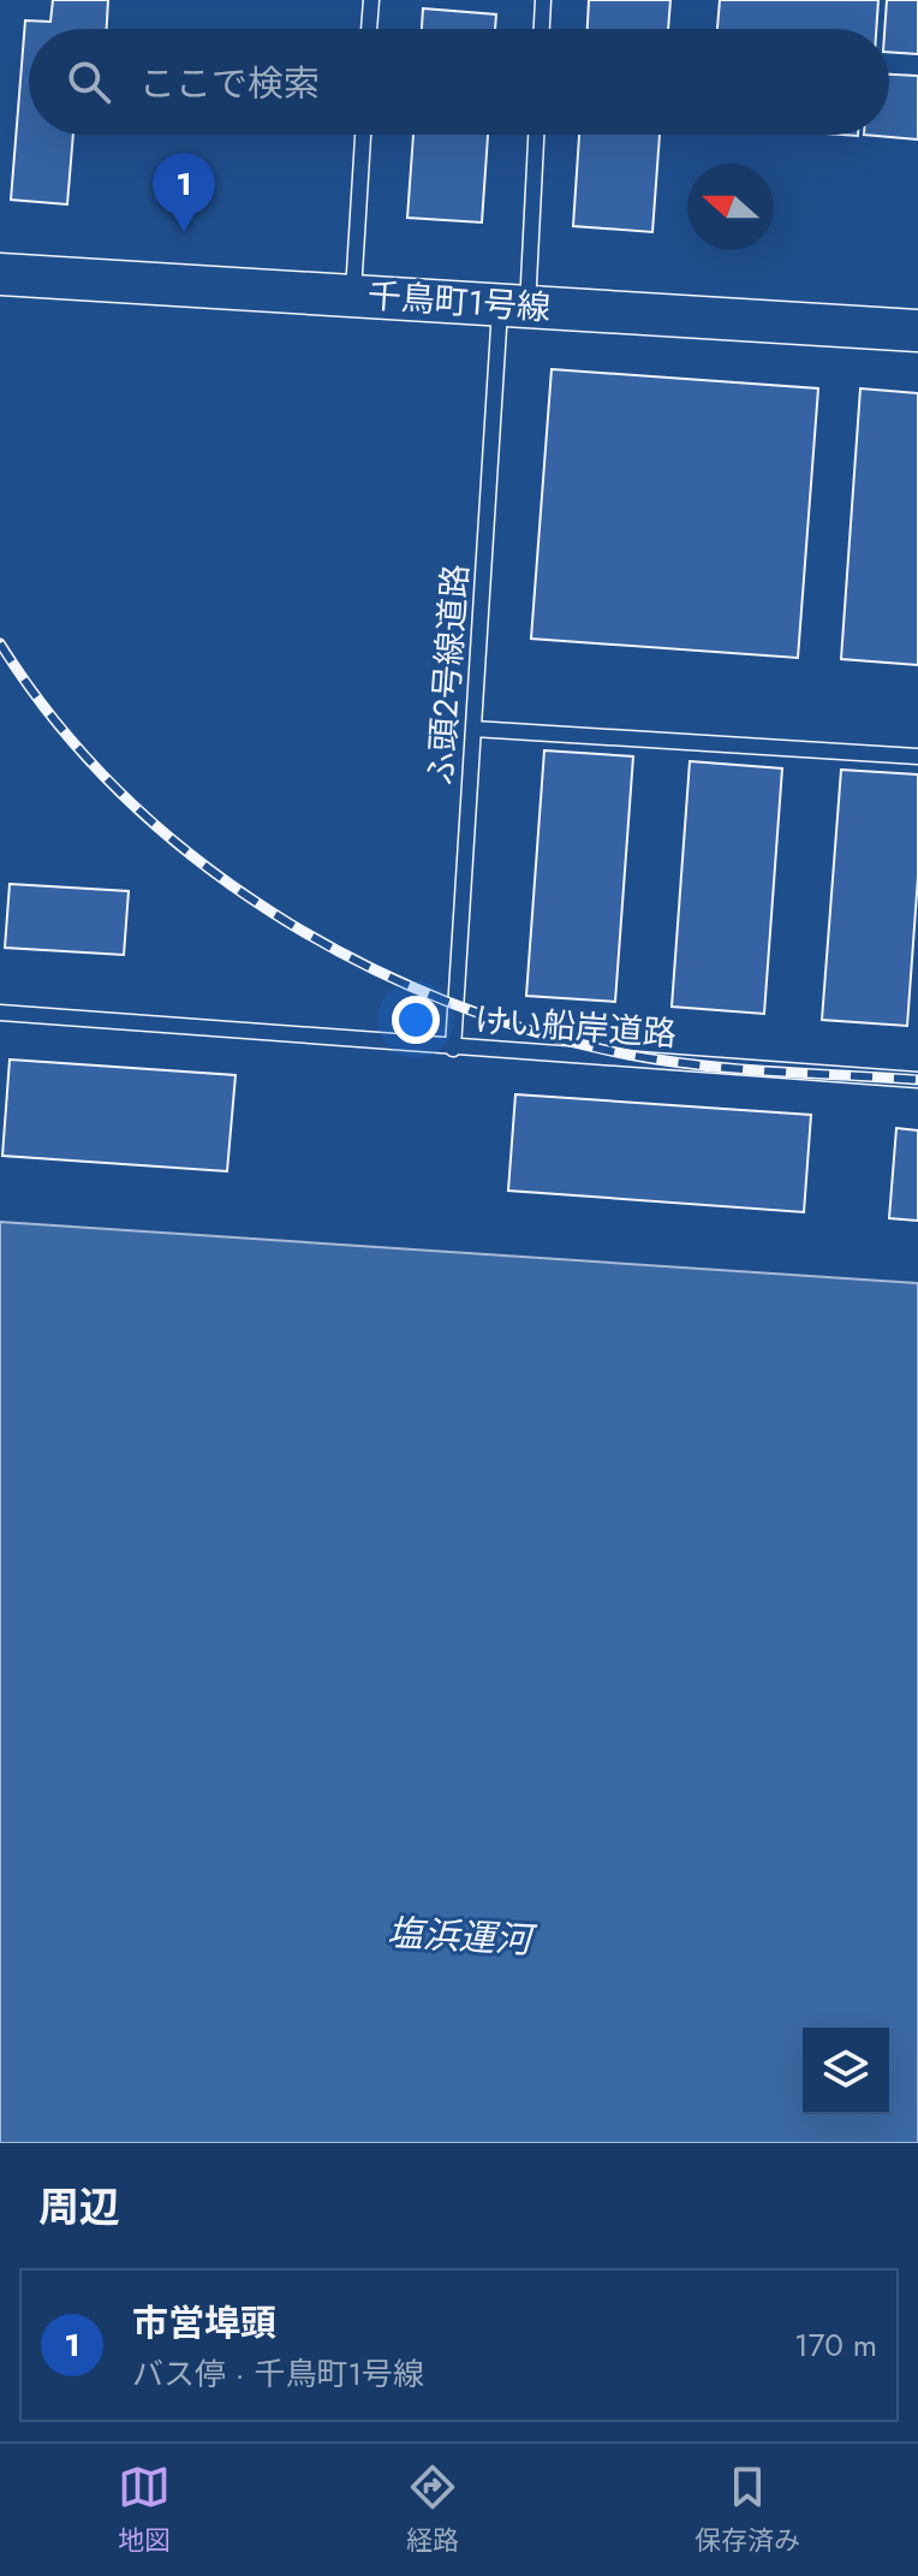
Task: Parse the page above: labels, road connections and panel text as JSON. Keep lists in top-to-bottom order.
{
  "streets": {
    "street": ["千鳥町1号線"],
    "lane": ["ふ頭2号線道路", "けい船岸道路"]
  },
  "crossings": [
    ["千鳥町1号線", "ふ頭2号線道路"],
    ["ふ頭2号線道路", "けい船岸道路"]
  ],
  "water": ["塩浜運河"],
  "north": "left",
  "page": {
    "search": "ここで検索",
    "pins": "1",
    "heading": "周辺",
    "list": [
      {
        "mark": "1",
        "name": "市営埠頭",
        "note": "バス停 · 千鳥町1号線",
        "value": "170 m"
      }
    ],
    "nav": ["地図", "経路", "保存済み"]
  }
}
